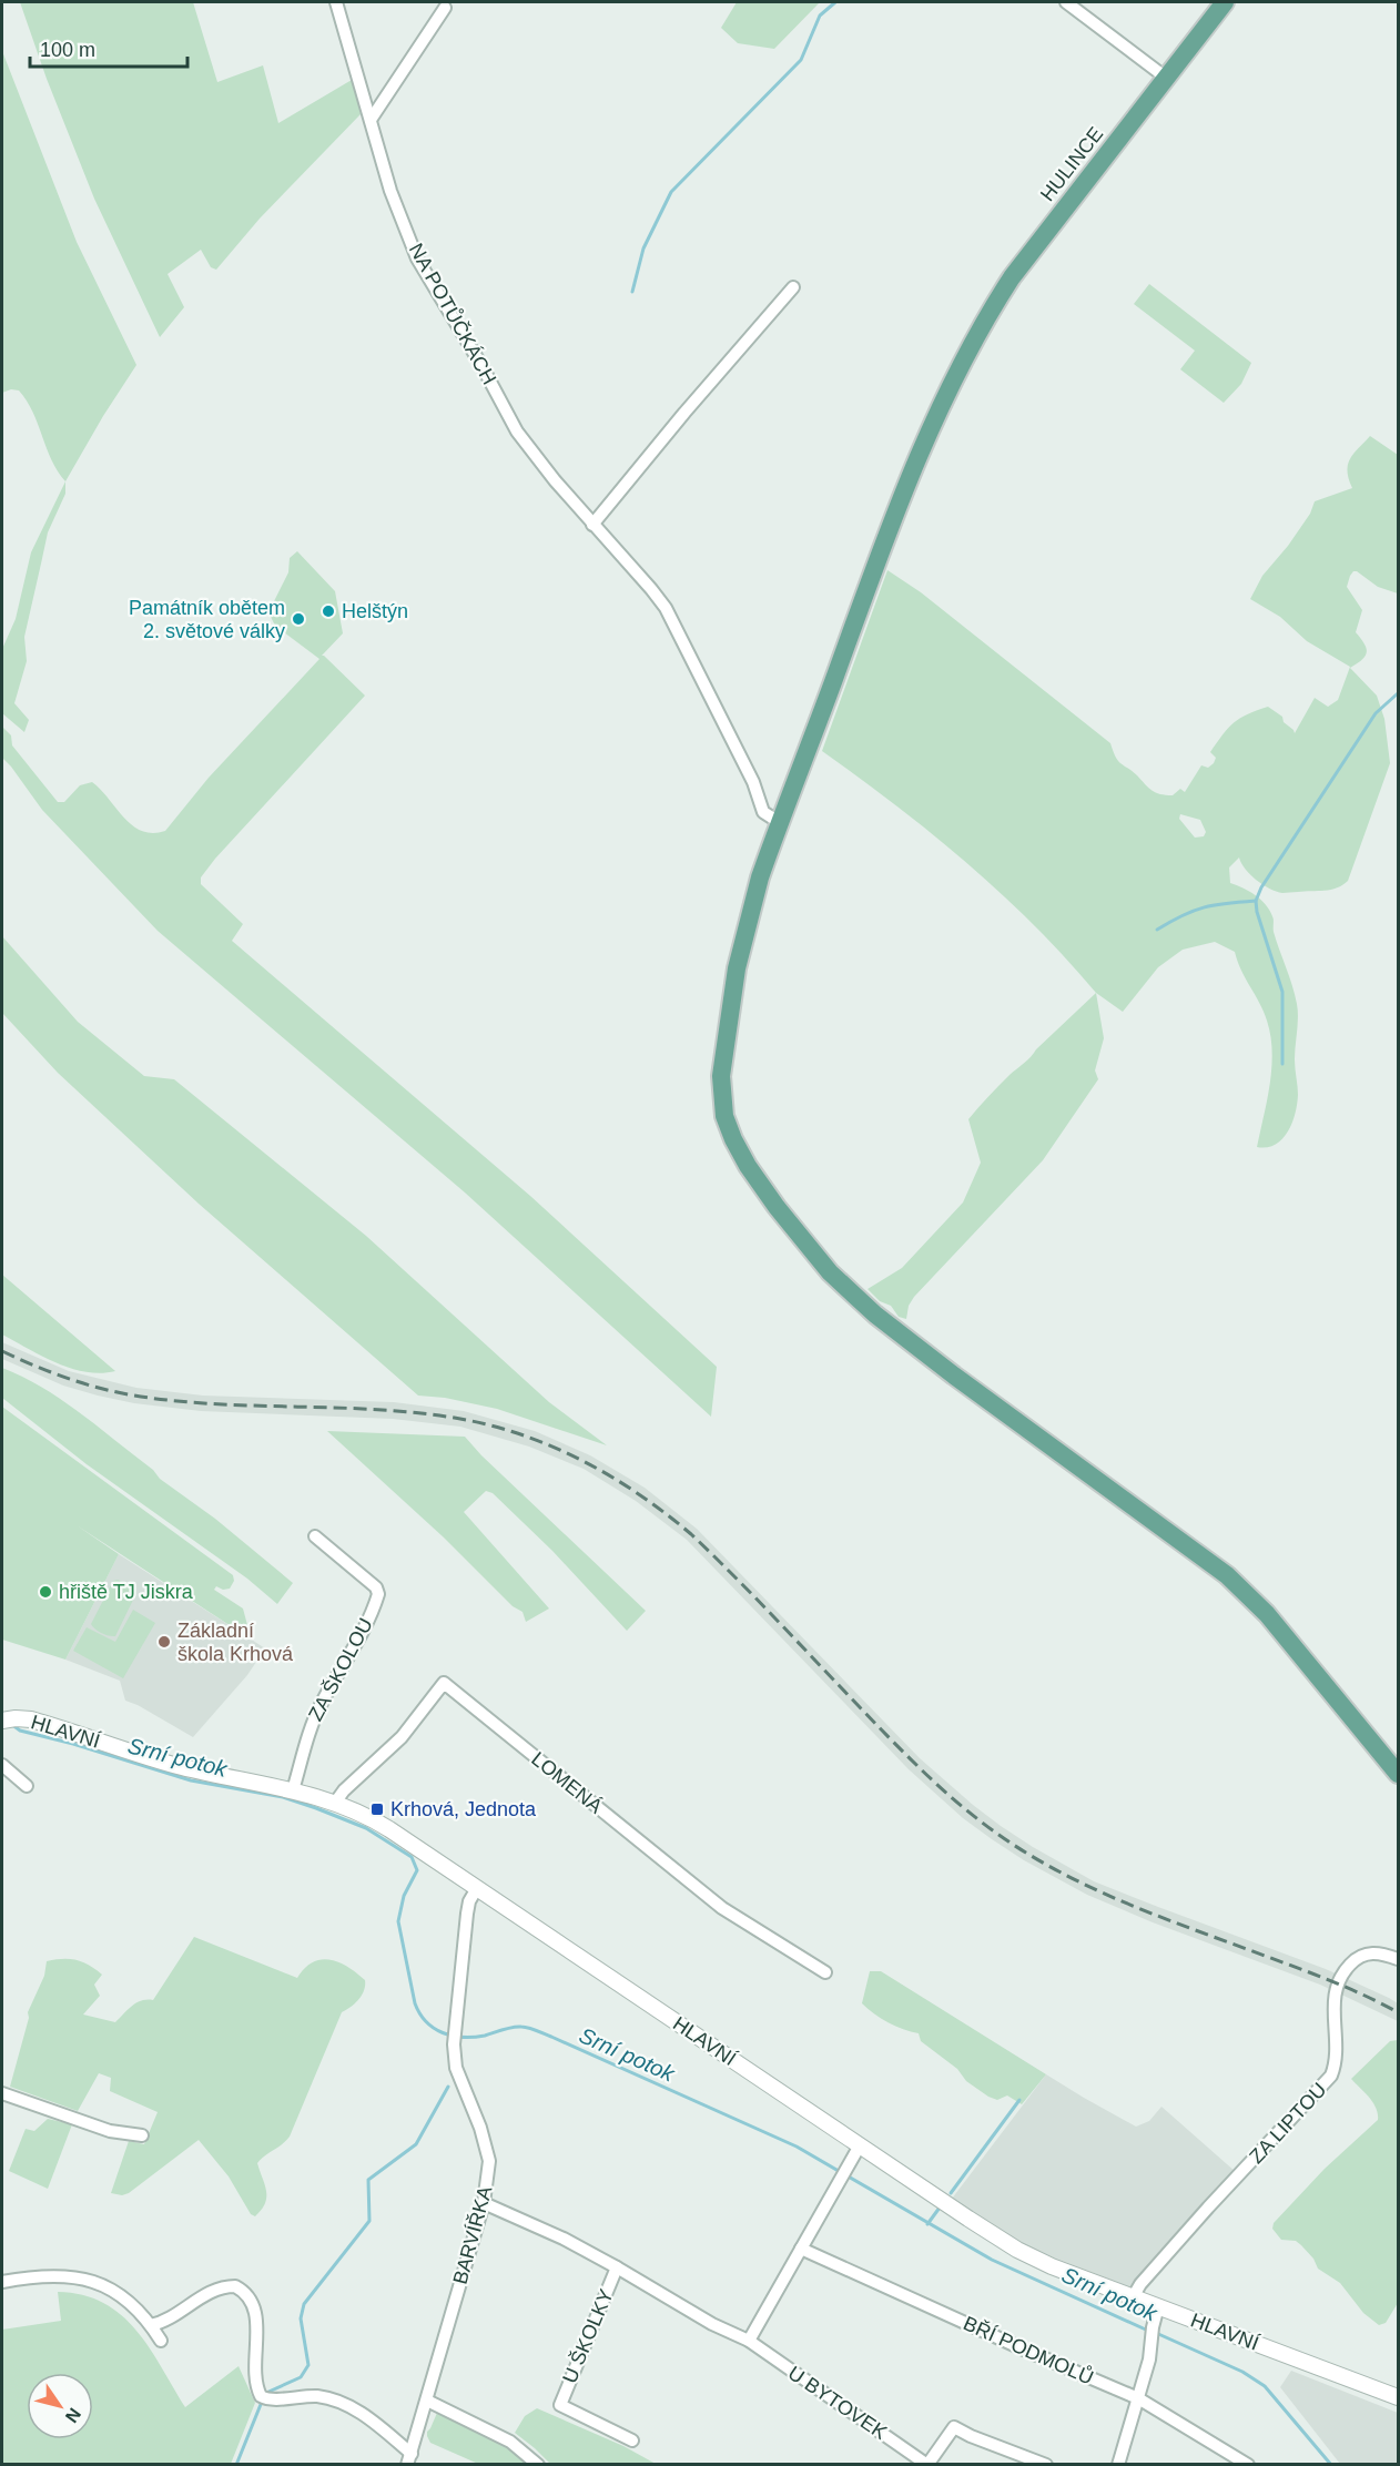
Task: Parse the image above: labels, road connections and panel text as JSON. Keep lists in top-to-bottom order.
{
  "streets": {
    "main road": ["HULINCE"],
    "street": [
      "NA POTŮČKÁCH",
      "ZA ŠKOLOU",
      "HLAVNÍ",
      "LOMENÁ",
      "ZA LIPTOU",
      "BARVÍŘKA",
      "U ŠKOLKY",
      "BŘÍ PODMOLŮ",
      "U BYTOVEK"
    ]
  },
  "crossings": [
    ["HULINCE", "NA POTŮČKÁCH"],
    ["ZA ŠKOLOU", "HLAVNÍ"],
    ["HLAVNÍ", "LOMENÁ"],
    ["HLAVNÍ", "ZA LIPTOU"],
    ["HLAVNÍ", "BARVÍŘKA"],
    ["BARVÍŘKA", "U ŠKOLKY"],
    ["U ŠKOLKY", "U BYTOVEK"]
  ],
  "water": ["Srní potok"],
  "places": {
    "other": [
      "Helštýn",
      "Památník obětem 2. světové války",
      "hřiště TJ Jiskra",
      "Základní škola Krhová"
    ],
    "transit": ["Krhová, Jednota"]
  },
  "scale_bar": "100 m",
  "north": "bottom right"
}
